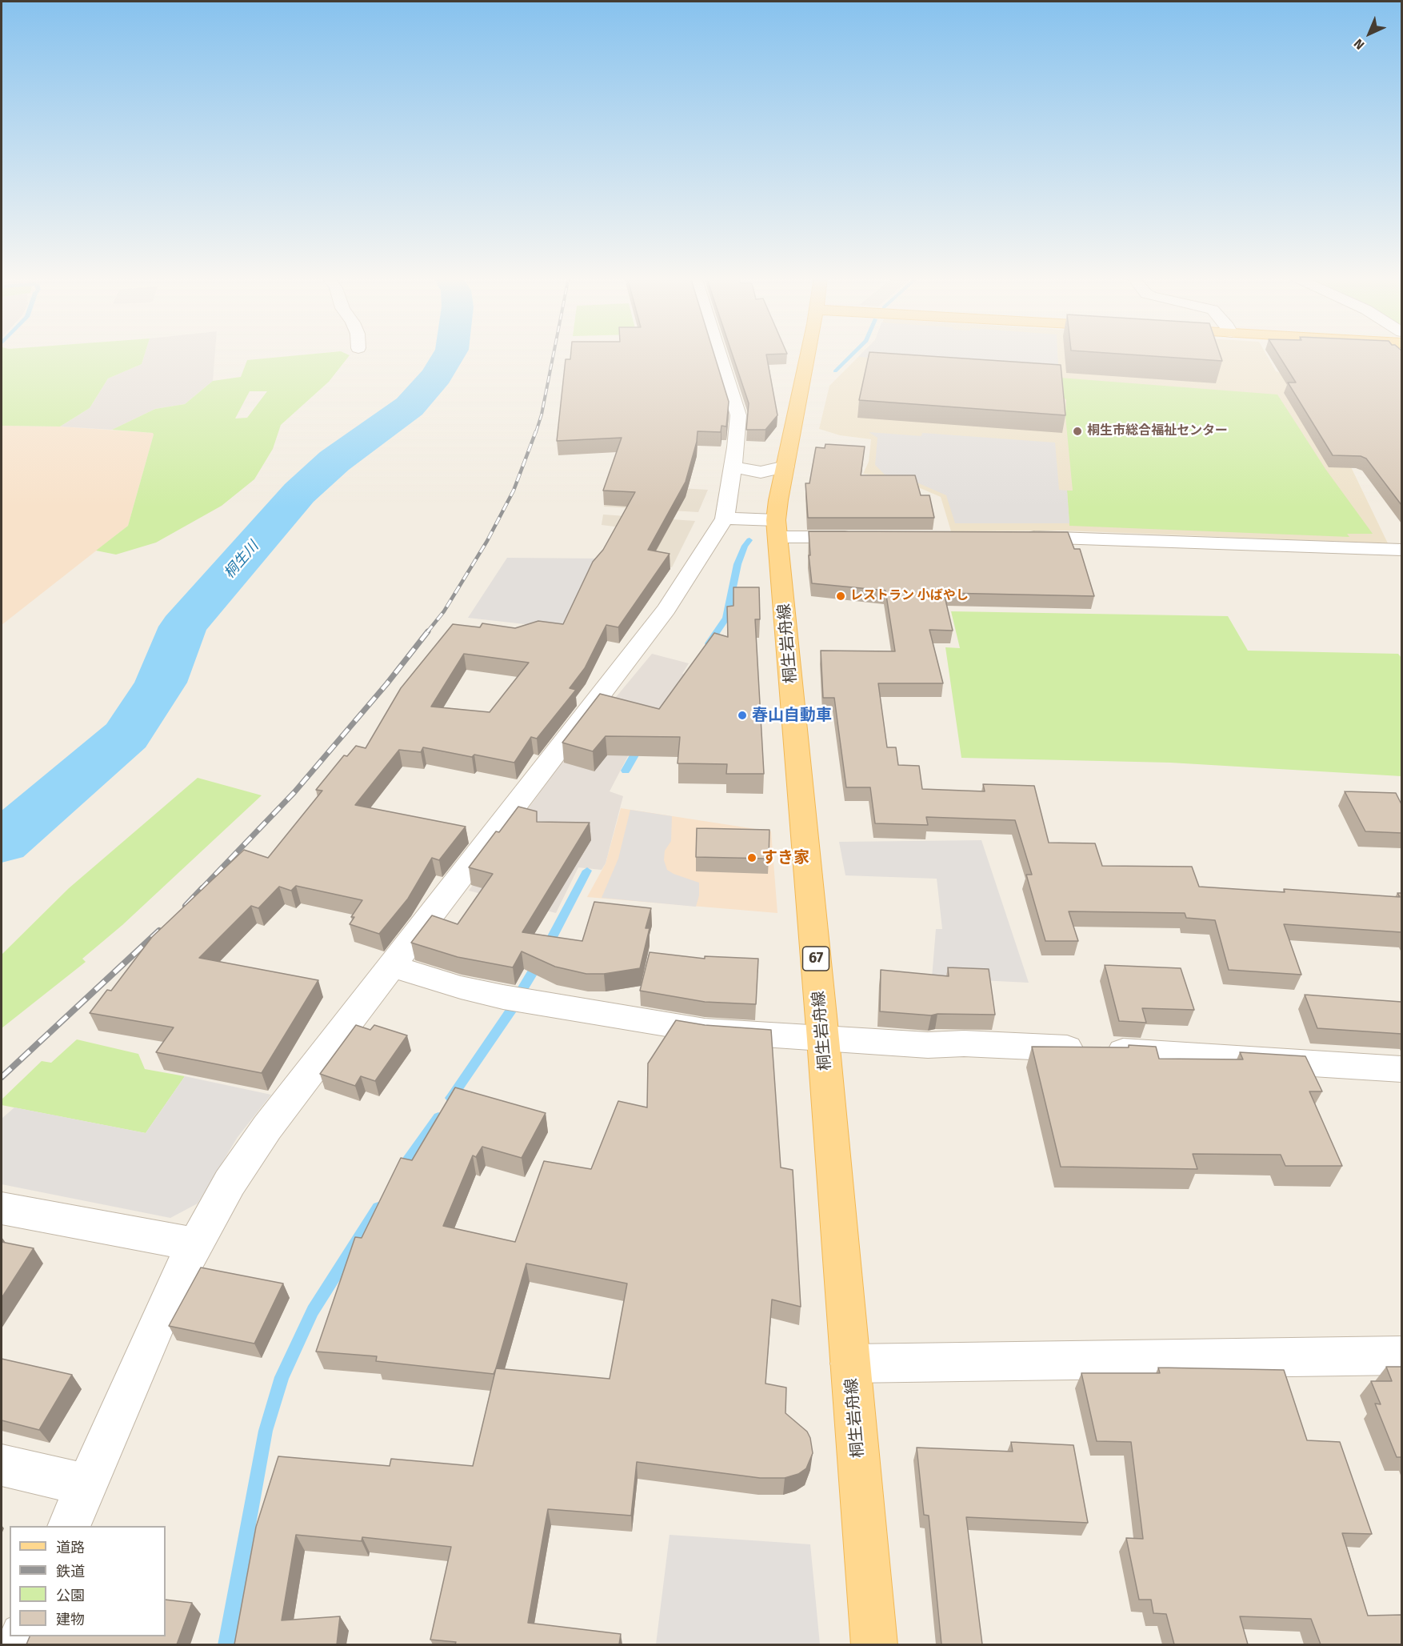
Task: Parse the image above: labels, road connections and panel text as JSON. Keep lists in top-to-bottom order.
{
  "streets": {
    "main road": ["桐生岩舟線", "67"]
  },
  "water": ["桐生川"],
  "places": [
    "桐生市総合福祉センター",
    "レストラン 小ばやし",
    "春山自動車",
    "すき家"
  ],
  "legend": [
    "道路",
    "鉄道",
    "公園",
    "建物"
  ],
  "north": "bottom left"
}
